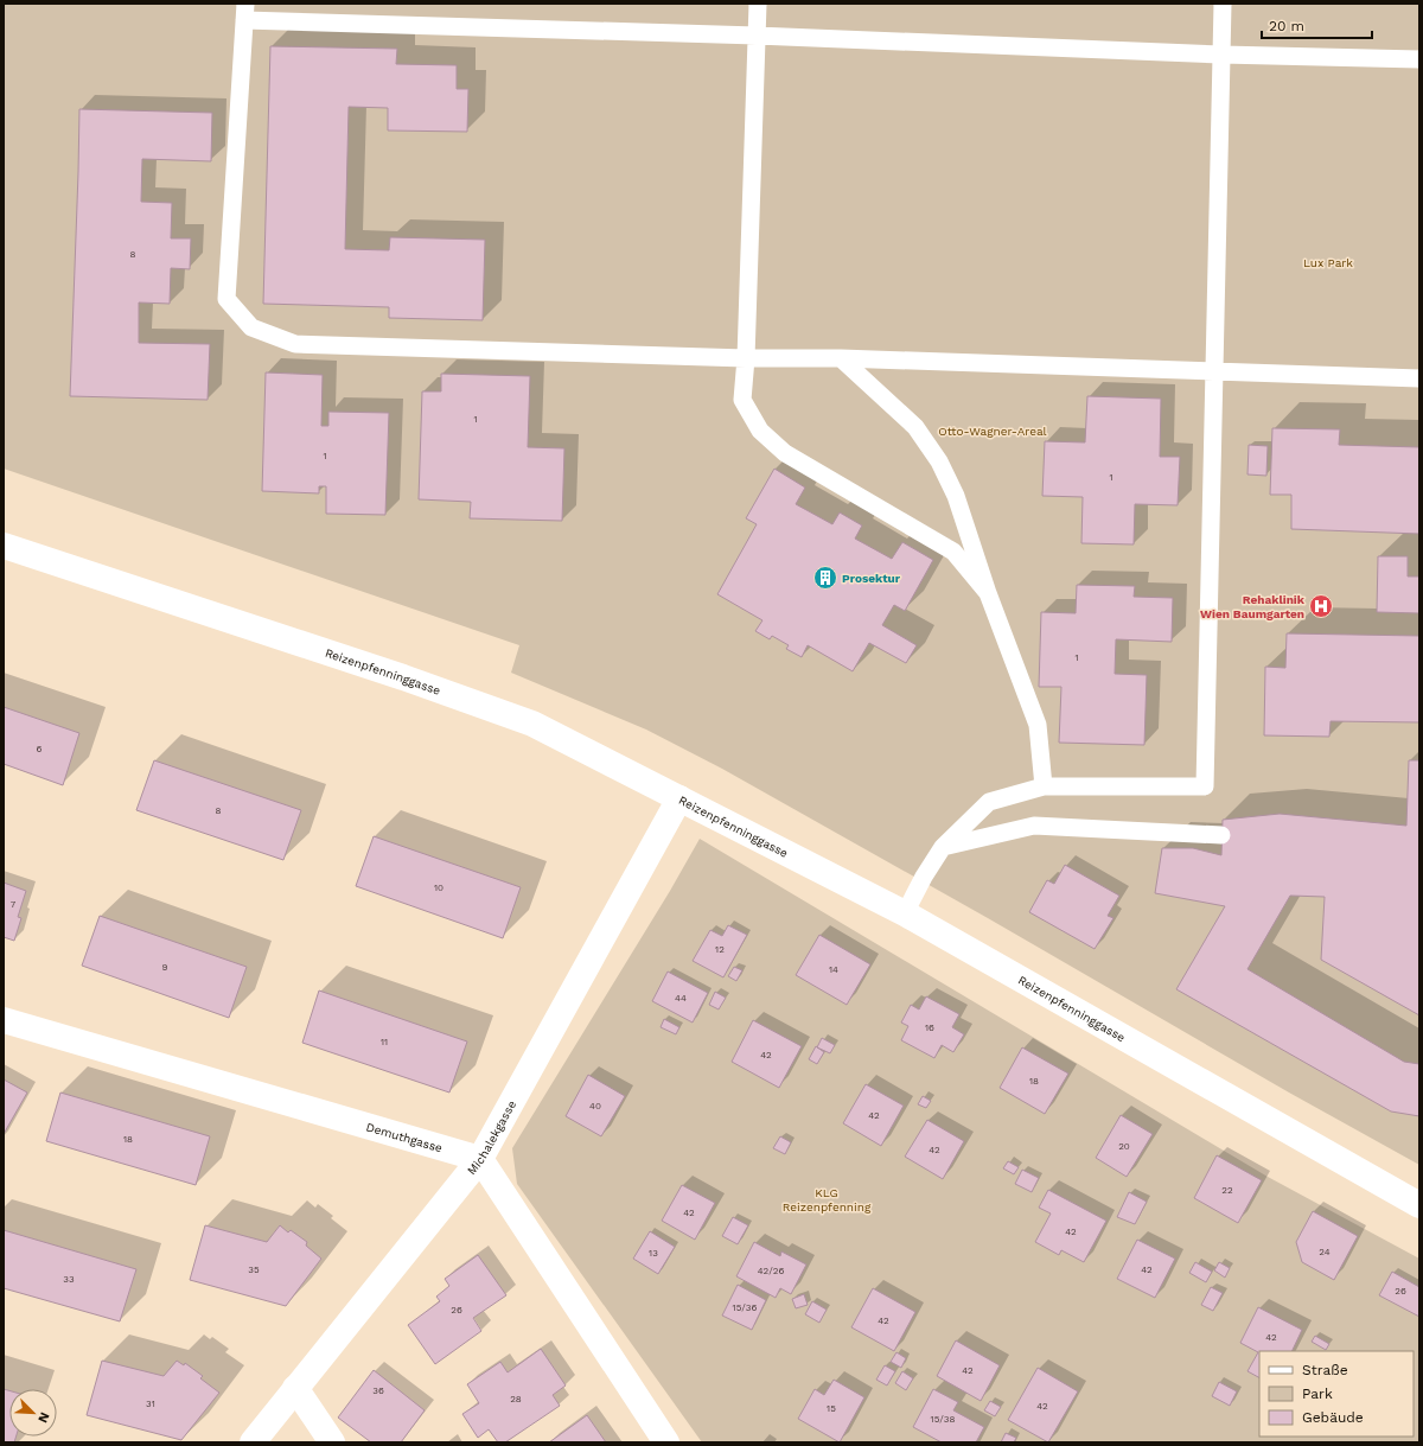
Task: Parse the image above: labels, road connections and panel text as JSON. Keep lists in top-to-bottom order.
{
  "streets": {
    "street": ["Reizenpfenninggasse", "Demuthgasse", "Michalekgasse"]
  },
  "crossings": [
    ["Reizenpfenninggasse", "Michalekgasse"],
    ["Demuthgasse", "Michalekgasse"]
  ],
  "parks": ["Lux Park", "Otto-Wagner-Areal", "KLG Reizenpfenning"],
  "places": {
    "building": ["Prosektur"],
    "hospital": ["Rehaklinik Wien Baumgarten"]
  },
  "house_numbers": [
    "8",
    "1",
    "1",
    "1",
    "1",
    "6",
    "8",
    "10",
    "7",
    "12",
    "9",
    "14",
    "44",
    "16",
    "11",
    "42",
    "18",
    "40",
    "42",
    "18",
    "20",
    "42",
    "22",
    "42",
    "42",
    "24",
    "13",
    "35",
    "42",
    "42/26",
    "33",
    "26",
    "15/36",
    "26",
    "42",
    "42",
    "42",
    "36",
    "28",
    "31",
    "42",
    "15",
    "15/38"
  ],
  "legend": ["Straße", "Park", "Gebäude"],
  "scale_bar": "20 m",
  "north": "bottom right"
}
